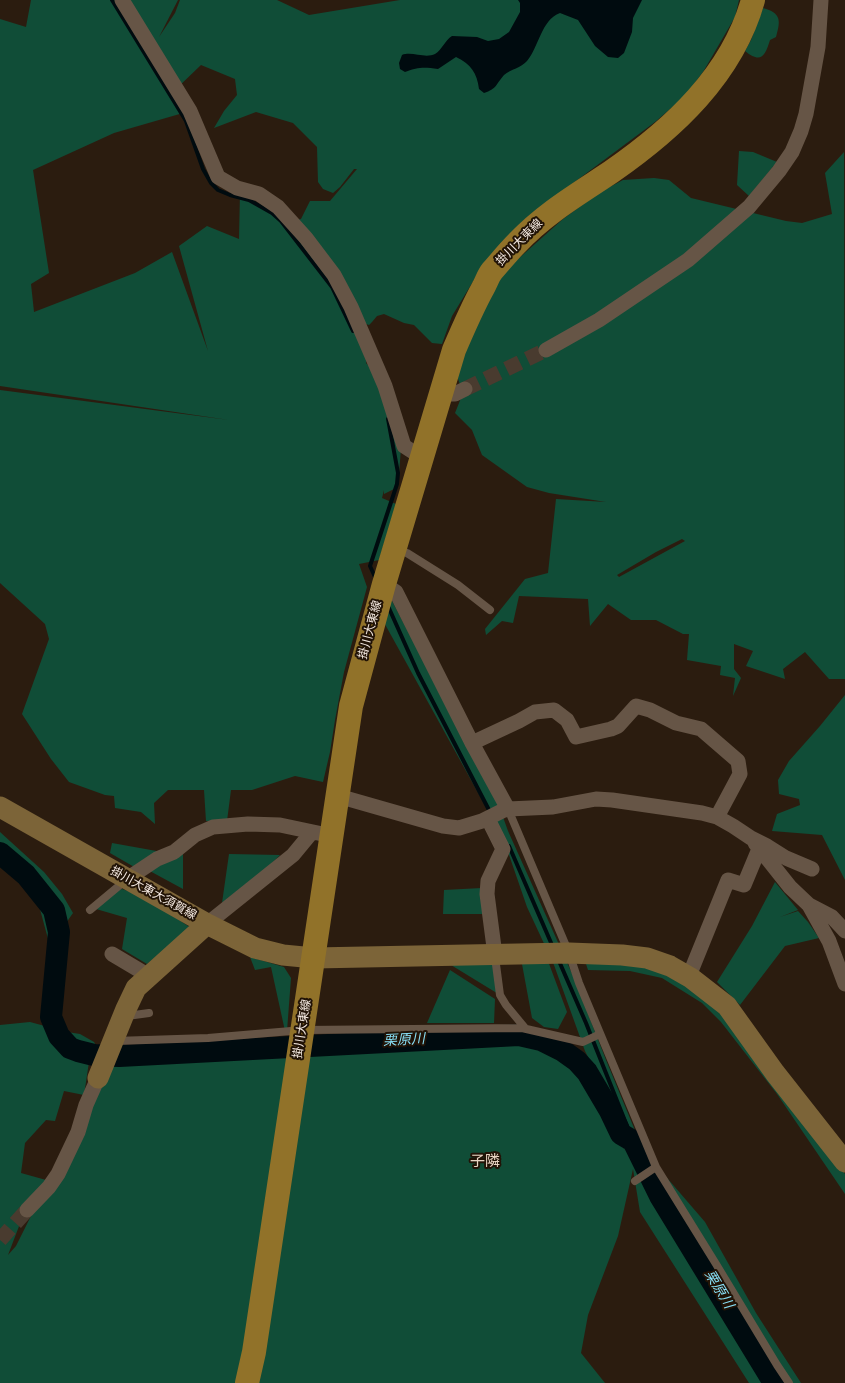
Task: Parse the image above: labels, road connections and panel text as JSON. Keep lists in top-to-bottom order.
{
  "streets": {
    "main road": ["掛川大東線"],
    "street": ["掛川大東大須賀線"]
  },
  "crossings": [
    ["掛川大東線", "掛川大東大須賀線"]
  ],
  "districts": ["子隣"],
  "water": ["栗原川"]
}
